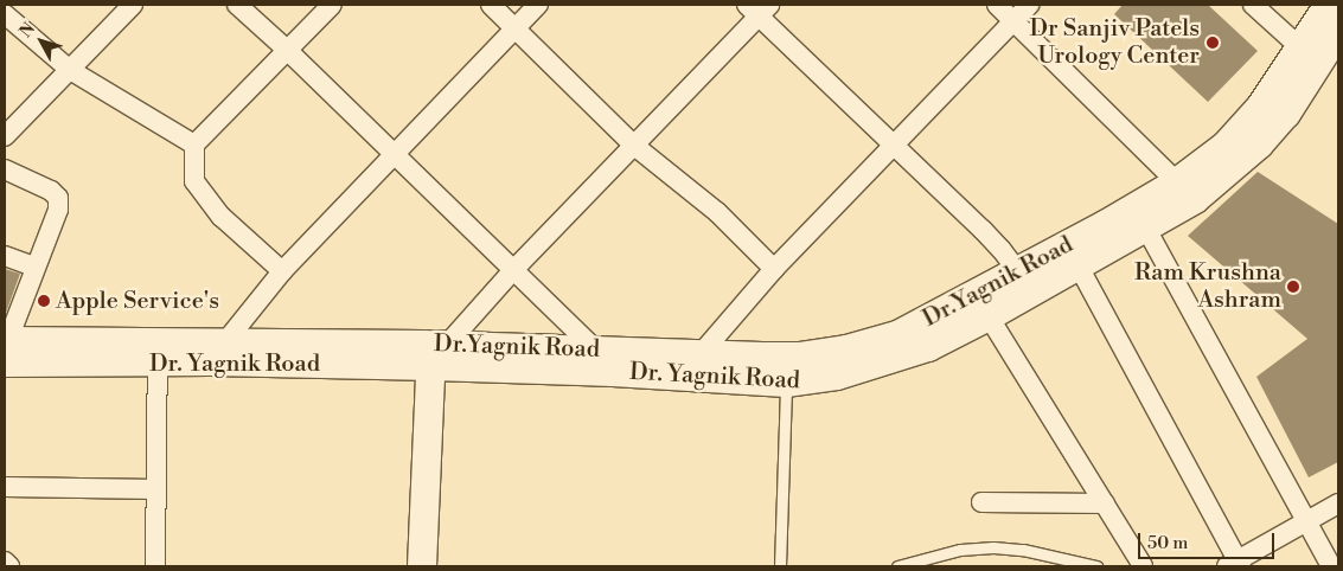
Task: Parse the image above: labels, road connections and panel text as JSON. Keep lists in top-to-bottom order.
{
  "streets": {
    "street": ["Dr.Yagnik Road", "Dr. Yagnik Road"]
  },
  "crossings": [
    ["Dr.Yagnik Road", "Dr. Yagnik Road"]
  ],
  "places": ["Dr Sanjiv Patels Urology Center", "Ram Krushna Ashram", "Apple Service's"],
  "scale_bar": "50 m",
  "north": "top left"
}
